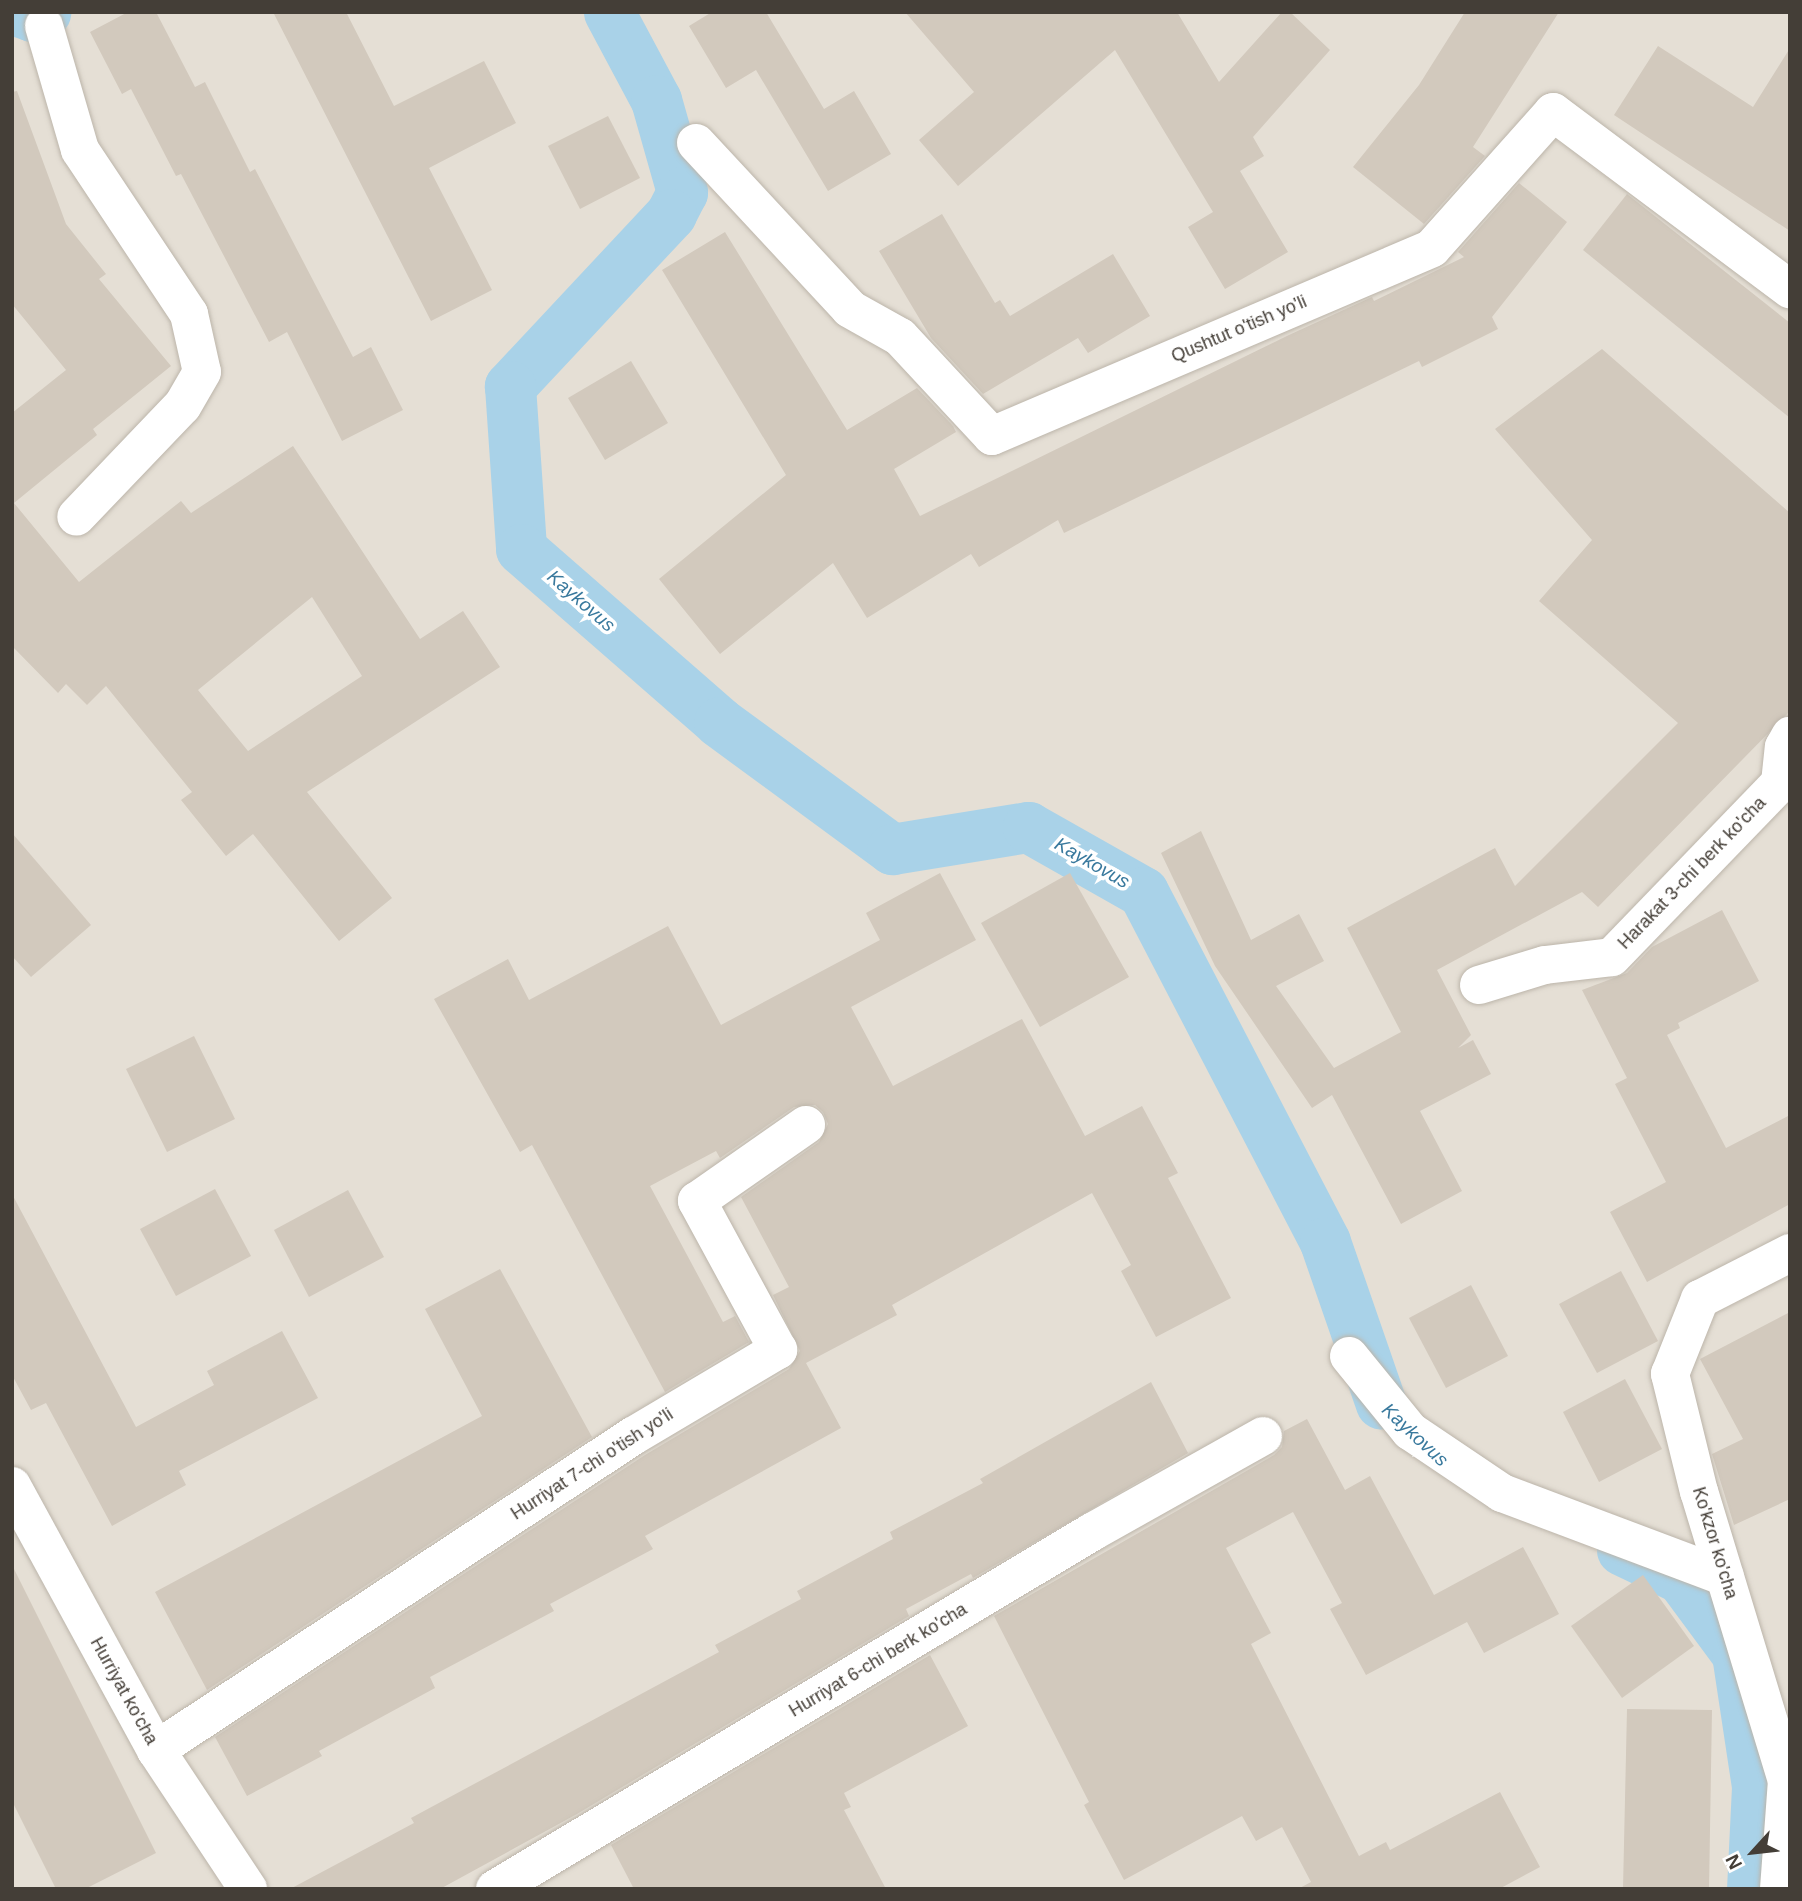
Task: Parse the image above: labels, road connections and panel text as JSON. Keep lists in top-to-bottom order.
{
  "streets": {
    "street": [
      "Qushtut o'tish yo'li",
      "Harakat 3-chi berk ko'cha",
      "Hurriyat 7-chi o'tish yo'li",
      "Ko'kzor ko'cha",
      "Hurriyat 6-chi berk ko'cha",
      "Hurriyat ko'cha"
    ]
  },
  "crossings": [
    ["Hurriyat 7-chi o'tish yo'li", "Hurriyat ko'cha"]
  ],
  "water": ["Kaykovus"],
  "north": "bottom left"
}
